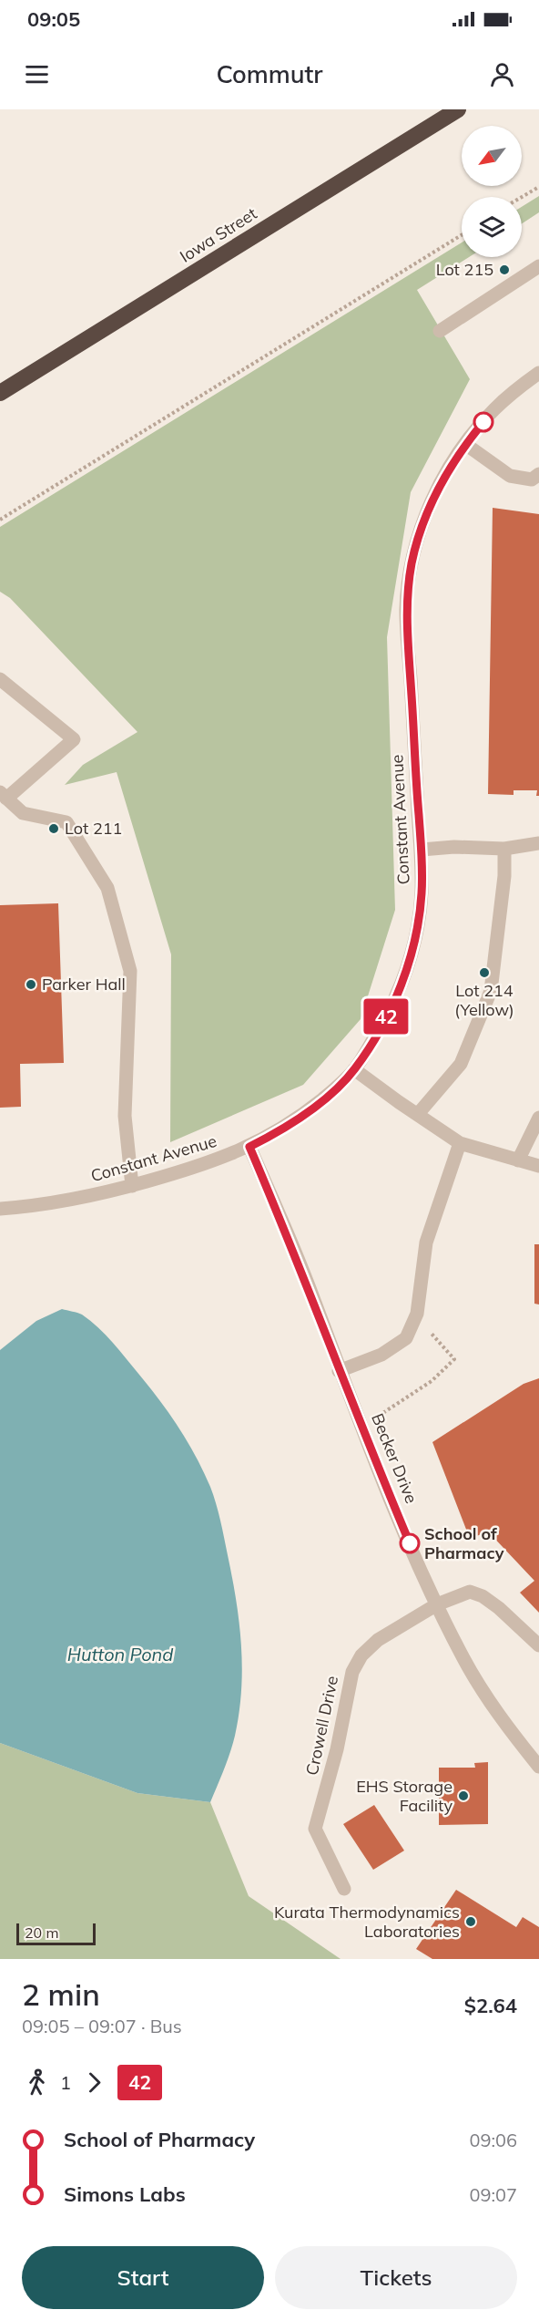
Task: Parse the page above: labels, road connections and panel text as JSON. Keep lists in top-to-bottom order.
{
  "streets": {
    "highway": ["Iowa Street"],
    "street": ["Constant Avenue", "Becker Drive", "Crowell Drive"]
  },
  "crossings": [
    ["Constant Avenue", "Becker Drive"],
    ["Becker Drive", "Crowell Drive"]
  ],
  "water": ["Hutton Pond"],
  "places": [
    "Lot 215",
    "Lot 211",
    "Lot 214 (Yellow)",
    "Parker Hall",
    "School of Pharmacy",
    "EHS Storage Facility",
    "Kurata Thermodynamics Laboratories"
  ],
  "lines": ["bus line 42"],
  "scale_bar": "20 m",
  "north": "bottom left",
  "page": {
    "status": "09:05",
    "header": "Commutr",
    "on_map": "42",
    "scale": "20 m",
    "heading": ["2 min", "09:05 – 09:07 · Bus", "$2.64"],
    "legs": ["1", "42"],
    "list": [
      {
        "name": "School of Pharmacy",
        "value": "09:06"
      },
      {
        "name": "Simons Labs",
        "value": "09:07"
      }
    ],
    "buttons": ["Start", "Tickets"]
  }
}
